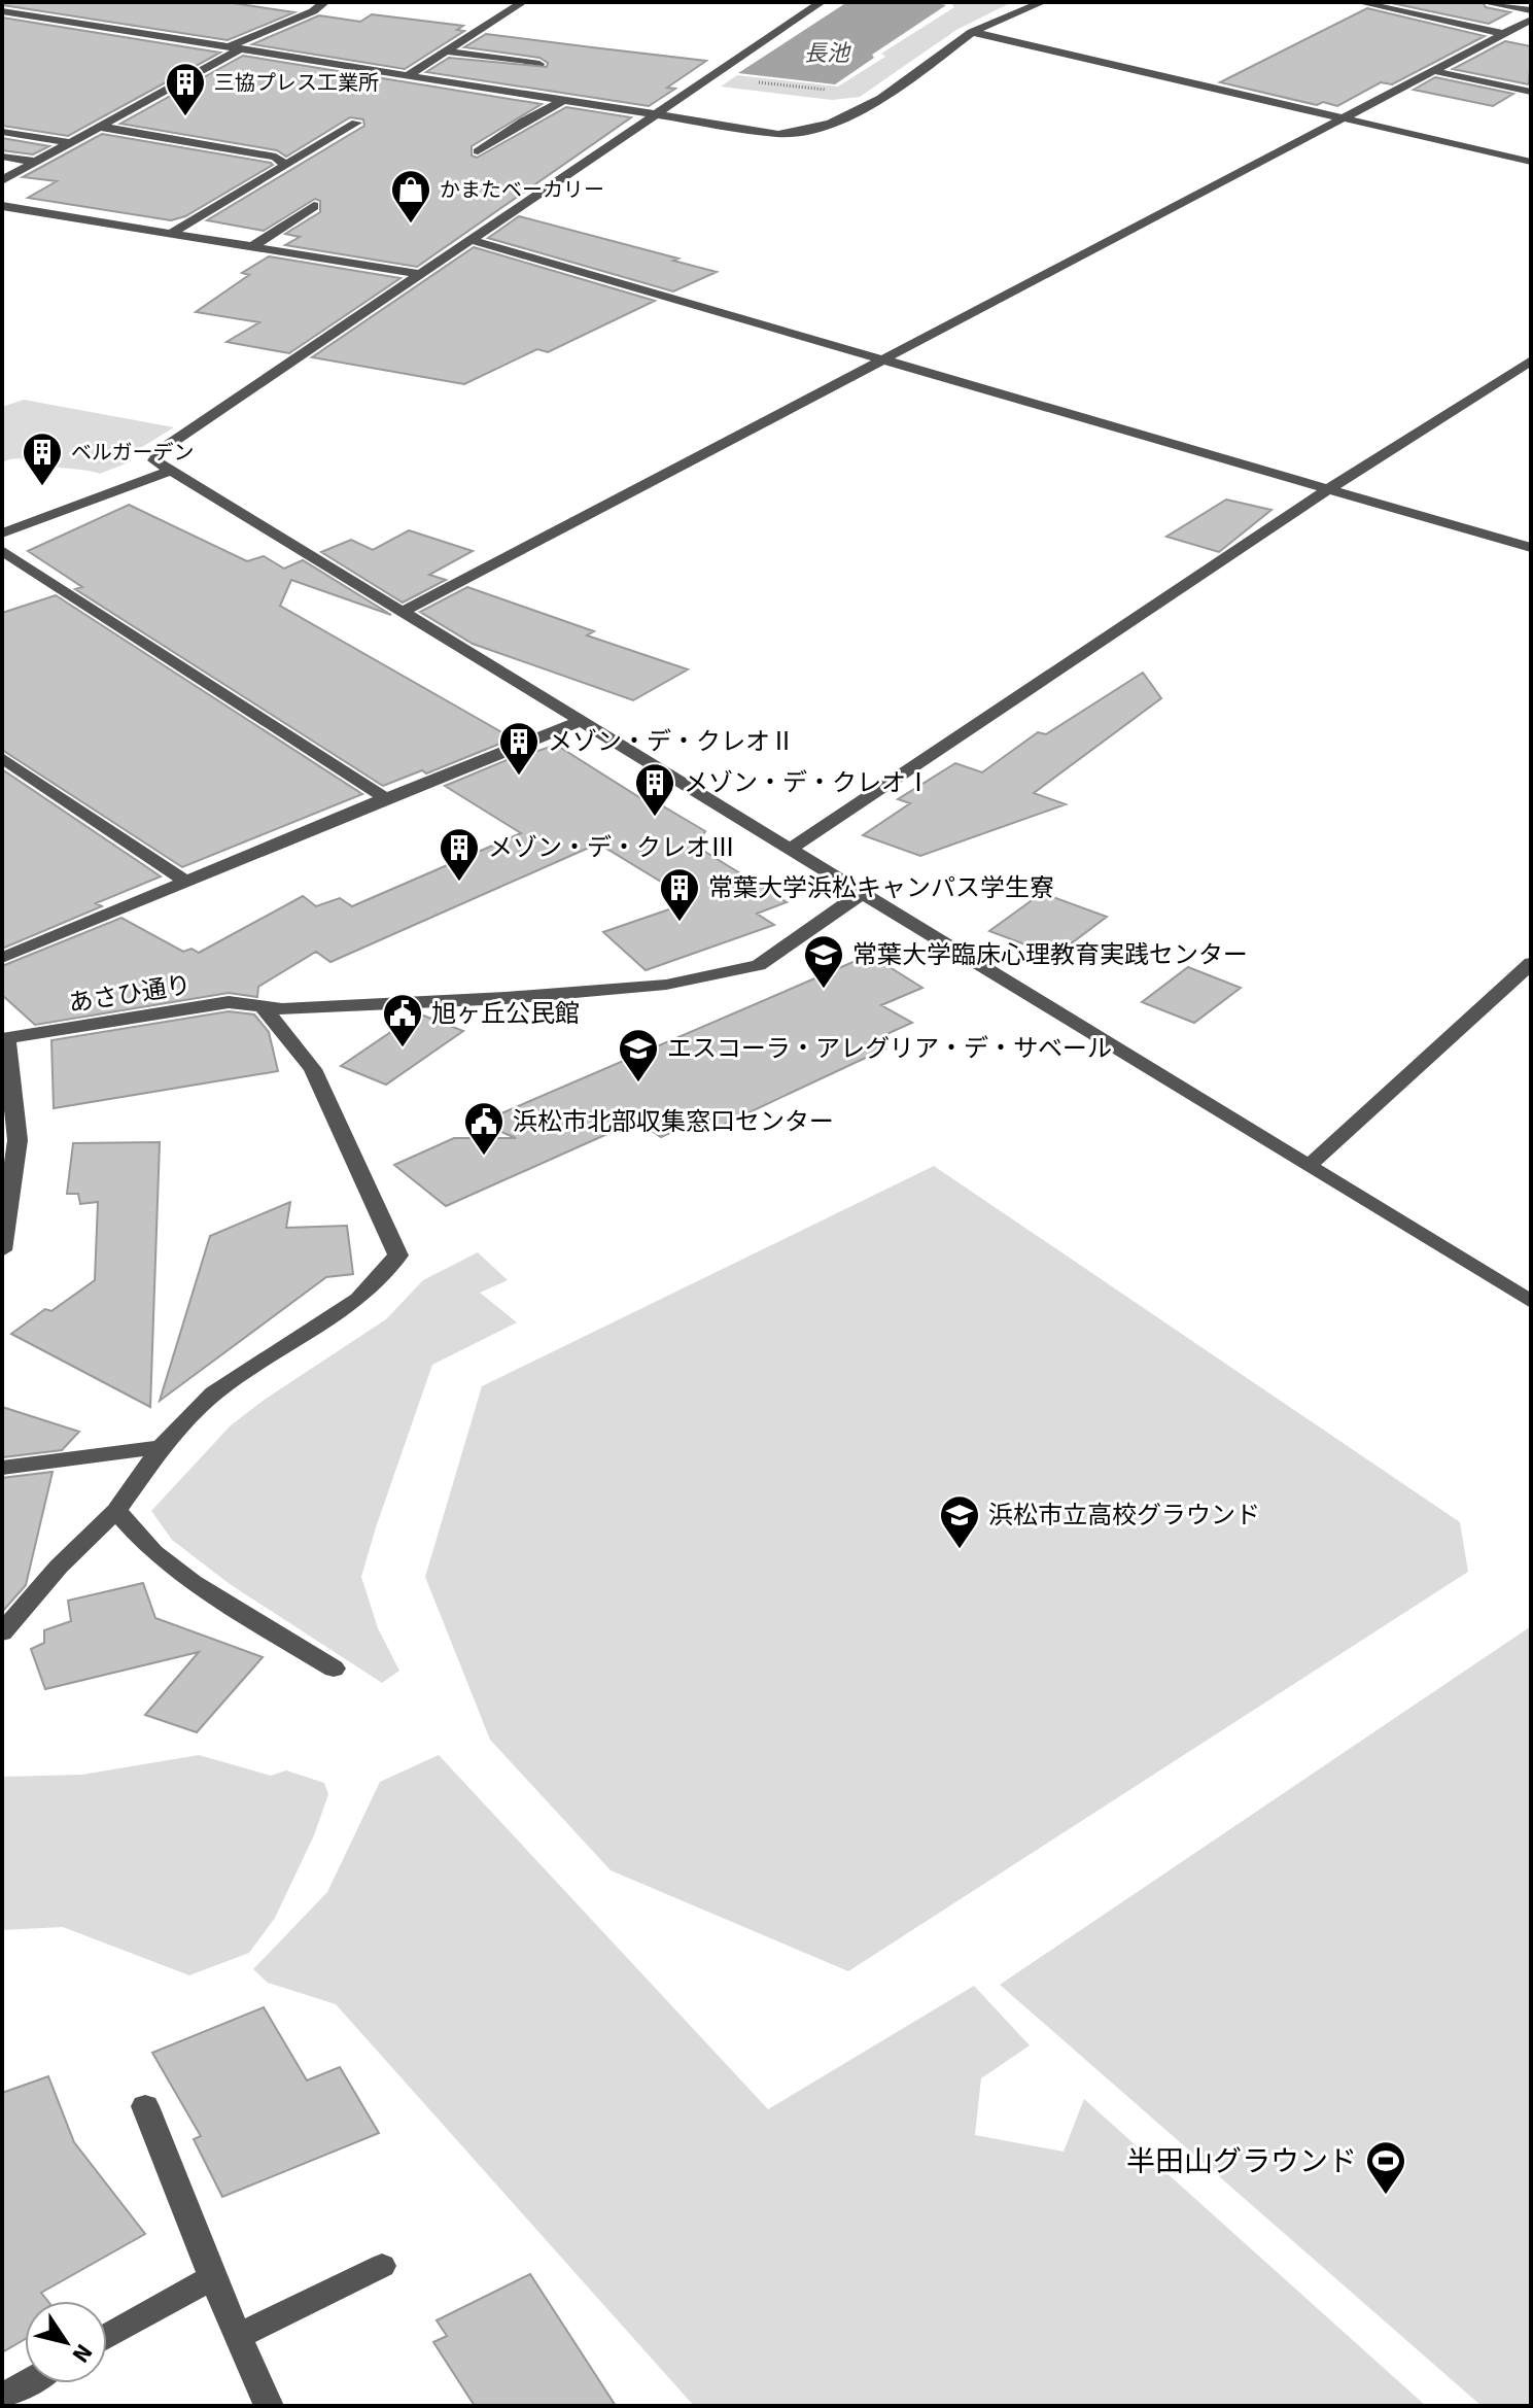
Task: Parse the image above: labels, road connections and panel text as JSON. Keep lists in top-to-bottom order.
{
  "streets": {
    "street": ["あさひ通り"]
  },
  "water": ["長池"],
  "places": {
    "building": [
      "三協プレス工業所",
      "ベルガーデン",
      "メゾン・デ・クレオⅡ",
      "メゾン・デ・クレオⅠ",
      "メゾン・デ・クレオⅢ",
      "常葉大学浜松キャンパス学生寮"
    ],
    "shop": ["かまたベーカリー"],
    "school or university": ["常葉大学臨床心理教育実践センター", "エスコーラ・アレグリア・デ・サベール", "浜松市立高校グラウンド"],
    "public building": ["旭ヶ丘公民館", "浜松市北部収集窓口センター"],
    "sports": ["半田山グラウンド"]
  },
  "north": "bottom right"
}
